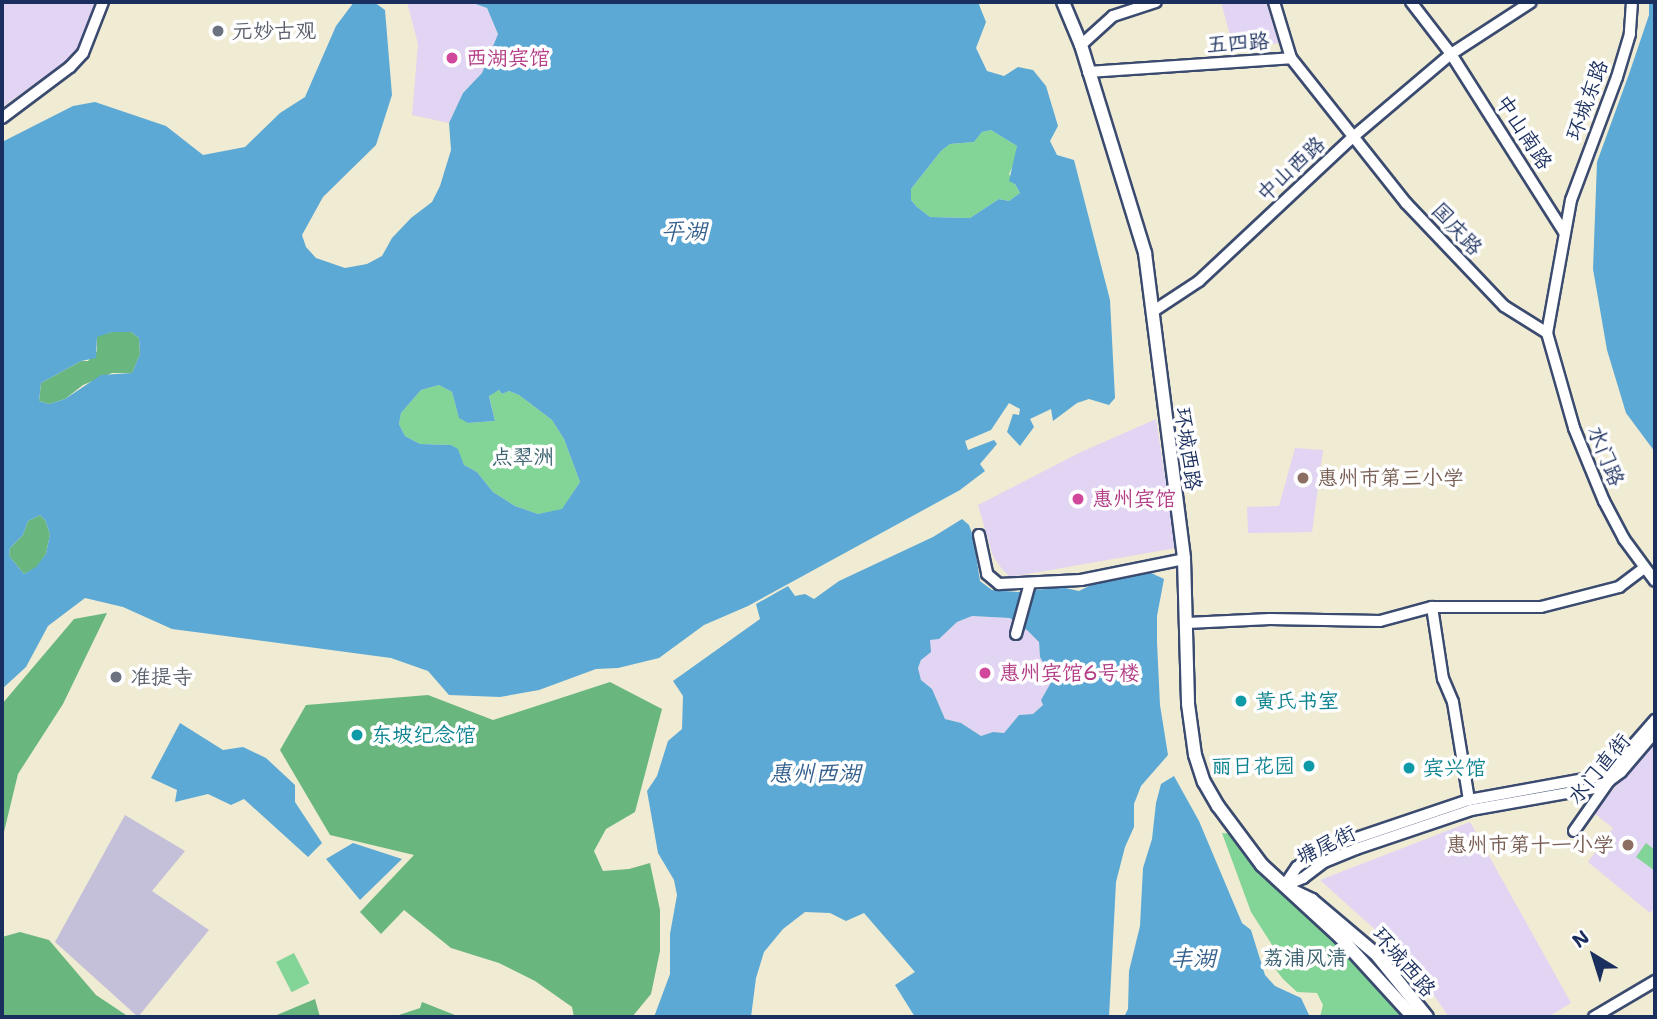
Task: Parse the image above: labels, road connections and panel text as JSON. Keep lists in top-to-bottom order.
{
  "streets": {
    "main road": ["环城西路"],
    "street": [
      "五四路",
      "环城东路",
      "中山南路",
      "中山西路",
      "国庆路",
      "水门路",
      "水门直街",
      "塘尾街"
    ]
  },
  "crossings": [
    ["五四路", "中山西路"],
    ["五四路", "国庆路"],
    ["五四路", "环城西路"],
    ["环城东路", "中山南路"],
    ["环城东路", "国庆路"],
    ["环城东路", "水门路"],
    ["中山南路", "中山西路"],
    ["中山西路", "国庆路"],
    ["中山西路", "环城西路"],
    ["国庆路", "水门路"],
    ["环城西路", "塘尾街"],
    ["水门直街", "塘尾街"]
  ],
  "water": ["平湖", "惠州西湖", "丰湖"],
  "parks": ["点翠洲", "荔浦风清"],
  "places": [
    "元妙古观",
    "西湖宾馆",
    "惠州市第三小学",
    "惠州宾馆",
    "惠州宾馆6号楼",
    "准提寺",
    "黄氏书室",
    "东坡纪念馆",
    "丽日花园",
    "宾兴馆",
    "惠州市第十一小学"
  ],
  "north": "top left"
}
